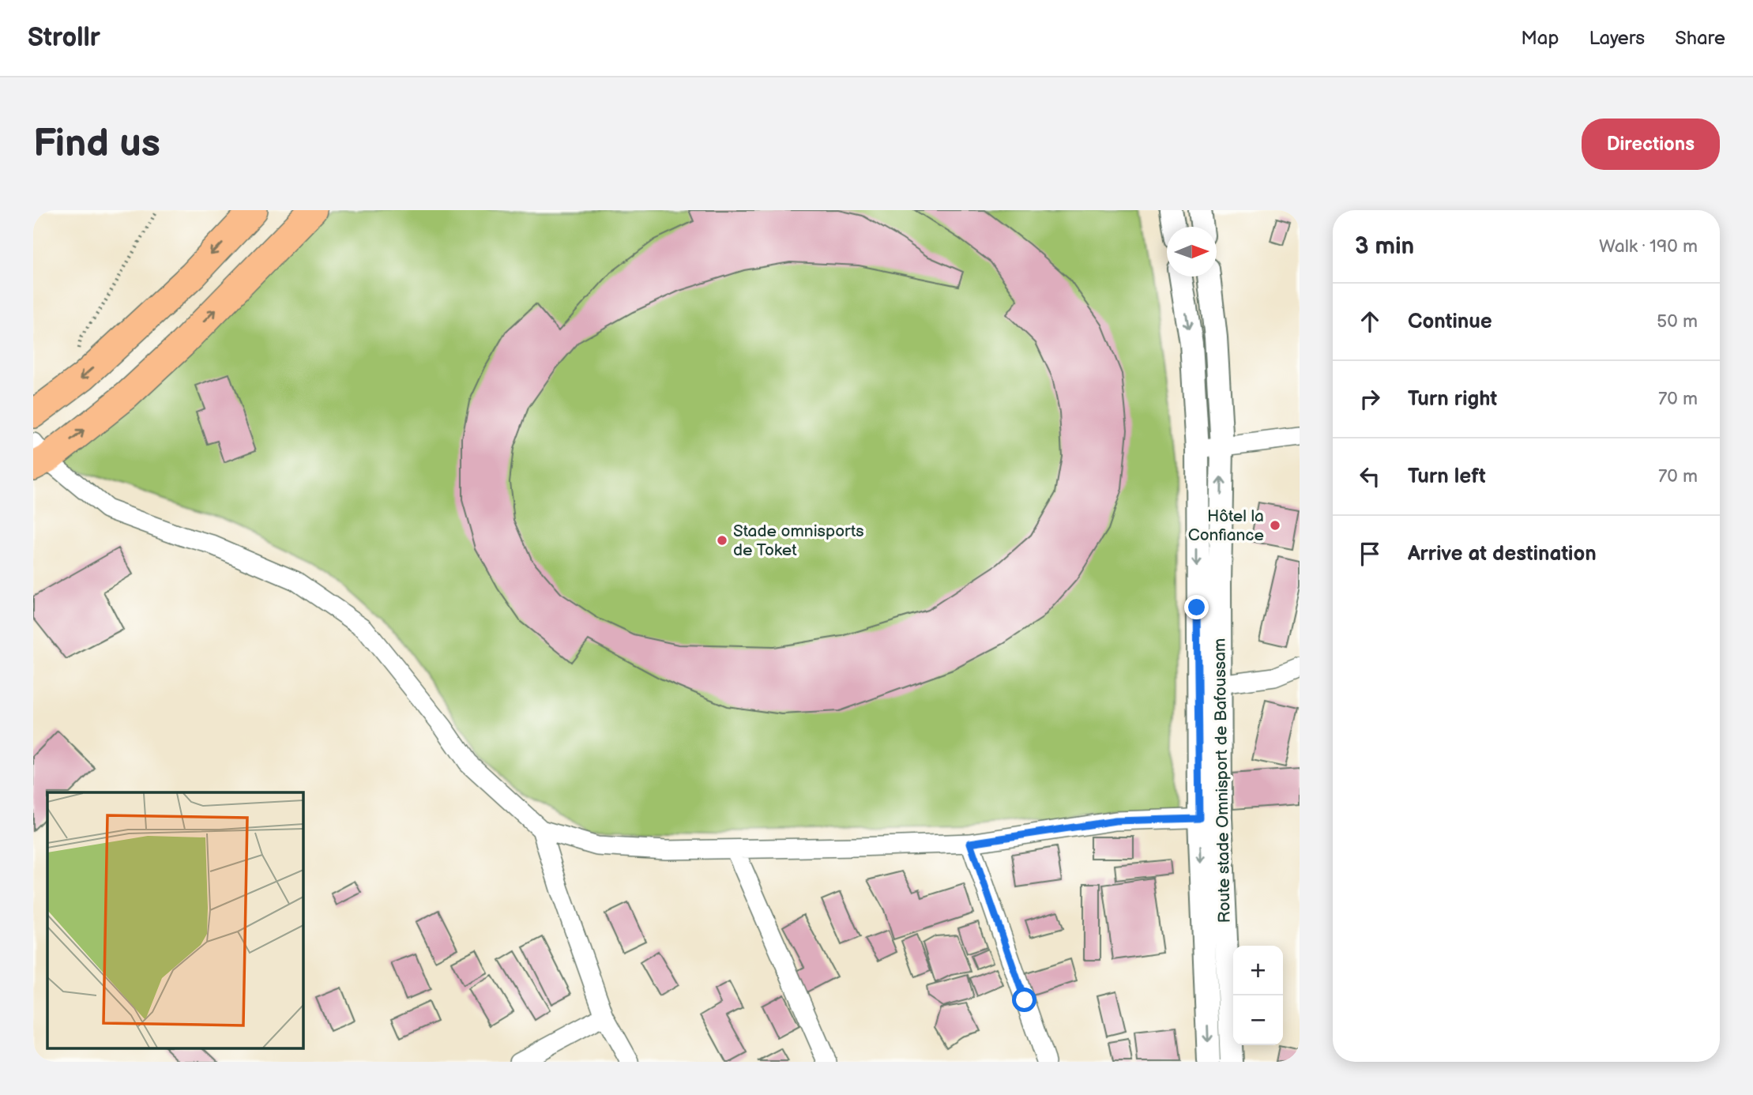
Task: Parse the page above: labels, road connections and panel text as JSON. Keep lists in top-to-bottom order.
{
  "streets": {
    "street": ["Route stade Omnisport de Bafoussam"]
  },
  "places": ["Hôtel la Confiance", "Stade omnisports de Toket"],
  "north": "right",
  "page": {
    "header": "Strollr",
    "nav": ["Map", "Layers", "Share"],
    "buttons": "Directions",
    "title": "Find us",
    "heading": ["3 min", "Walk · 190 m"],
    "list": [
      ["Continue", "50 m"],
      ["Turn right", "70 m"],
      ["Turn left", "70 m"],
      "Arrive at destination"
    ],
    "map_buttons": ["+", "−"]
  }
}
